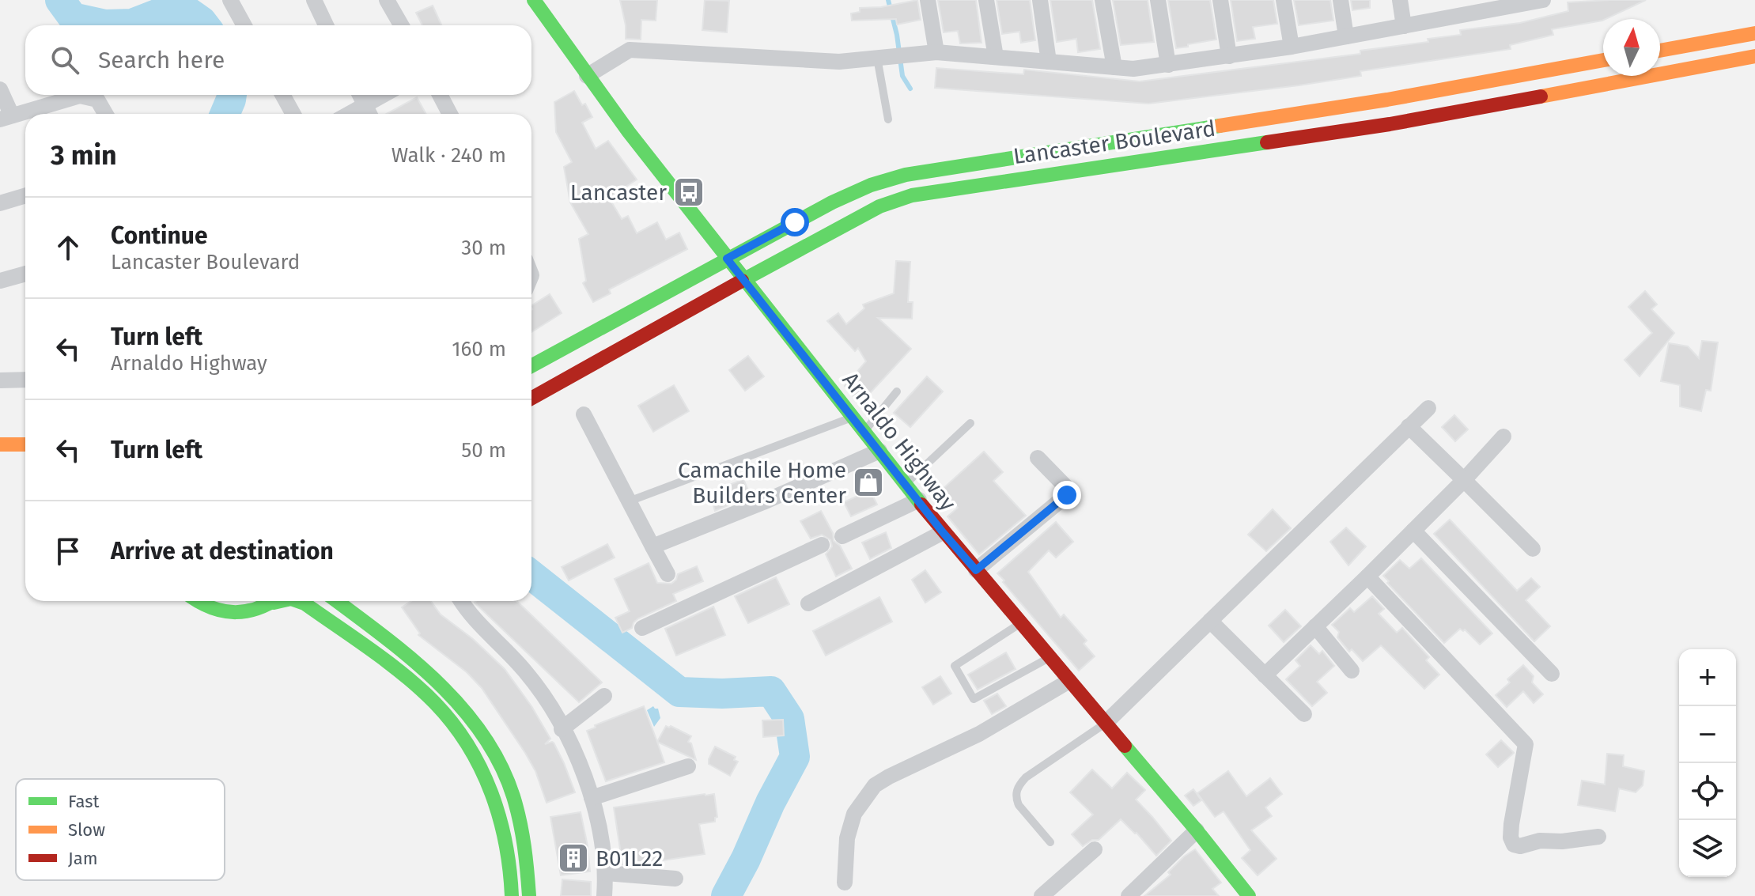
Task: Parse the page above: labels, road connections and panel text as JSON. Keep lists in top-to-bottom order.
{
  "streets": {
    "main road": ["Lancaster Boulevard", "Arnaldo Highway"]
  },
  "crossings": [
    ["Lancaster Boulevard", "Arnaldo Highway"]
  ],
  "places": {
    "bus stop": ["Lancaster"],
    "shop": ["Camachile Home Builders Center"],
    "building": ["B01L22"]
  },
  "legend": ["Fast", "Slow", "Jam"],
  "north": "top",
  "page": {
    "search": "Search here",
    "heading": ["3 min", "Walk · 240 m"],
    "list": [
      ["Continue", "Lancaster Boulevard", "30 m"],
      ["Turn left", "Arnaldo Highway", "160 m"],
      ["Turn left", "50 m"],
      "Arrive at destination"
    ],
    "map_buttons": ["+", "−"]
  }
}
